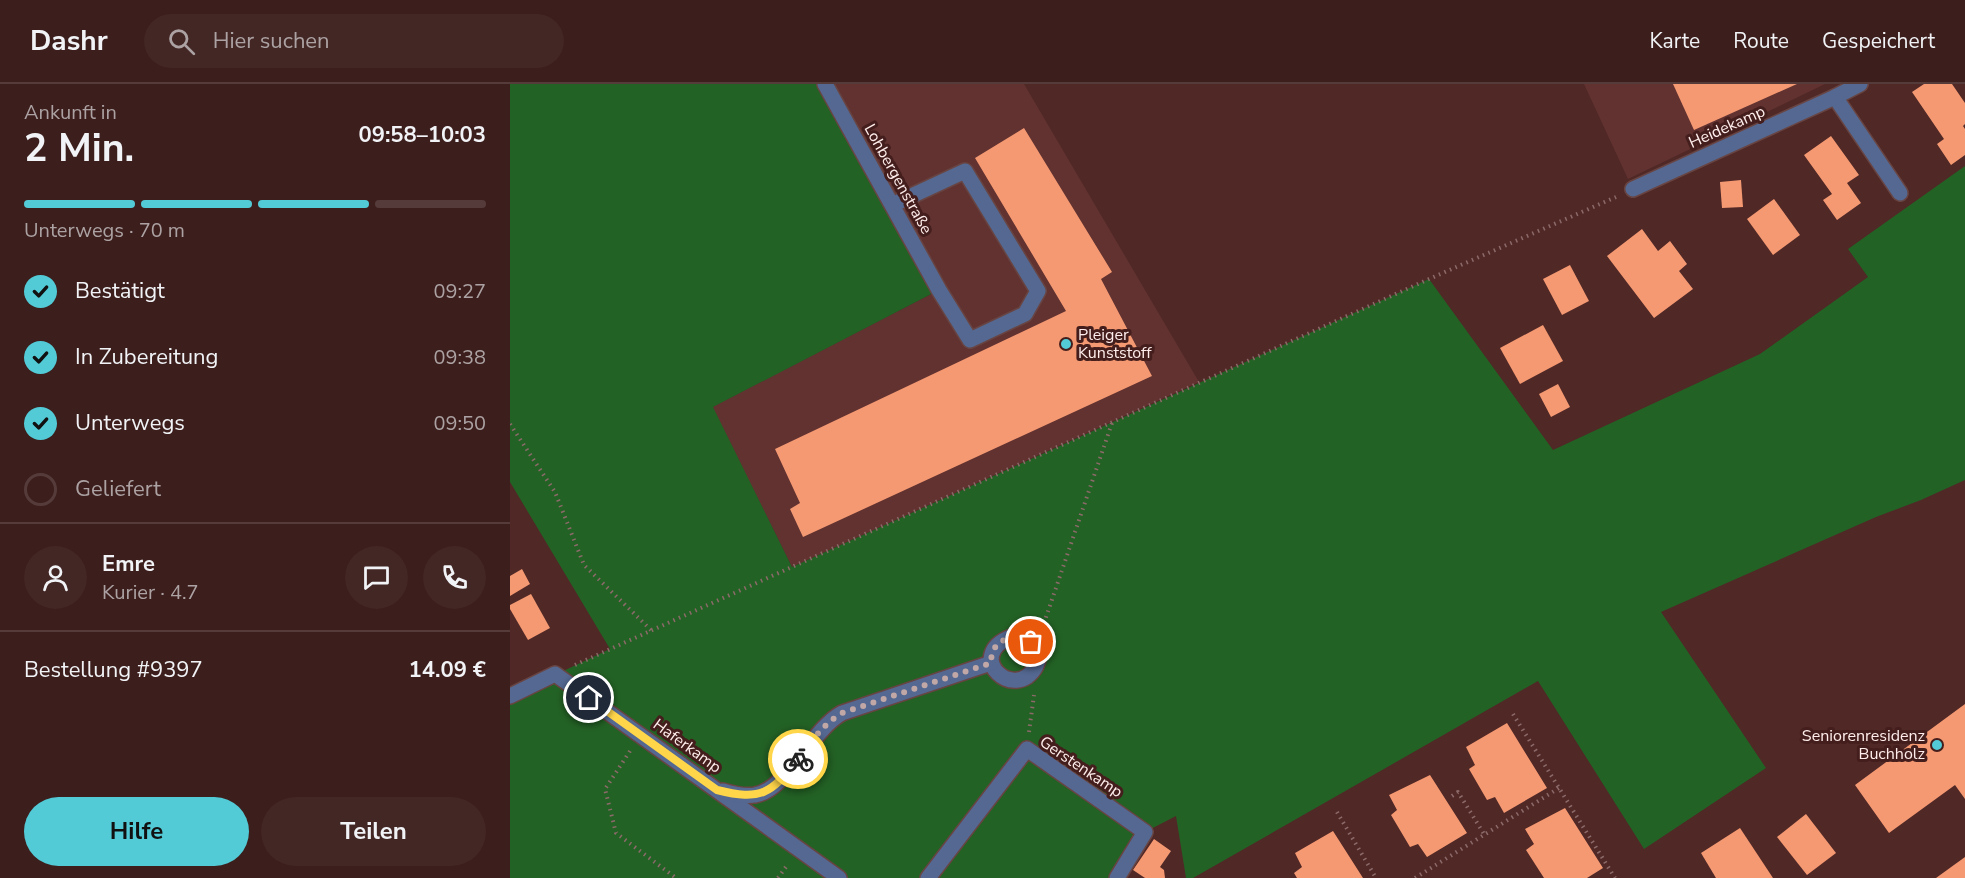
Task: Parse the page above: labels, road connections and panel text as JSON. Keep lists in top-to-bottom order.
{
  "streets": {
    "street": [
      "Heidekamp",
      "Lohbergenstraße",
      "Haferkamp",
      "Gerstenkamp"
    ]
  },
  "places": ["Pleiger Kunststoff", "Seniorenresidenz Buchholz"],
  "page": {
    "header": "Dashr",
    "search": "Hier suchen",
    "nav": ["Karte", "Route", "Gespeichert"],
    "heading": ["2 Min.", "Ankunft in", "09:58–10:03"],
    "panel": [
      "Emre",
      "Kurier · 4.7",
      "Bestellung #9397",
      "14.09 €"
    ],
    "bar": "Unterwegs · 70 m",
    "list": [
      ["Bestätigt", "09:27"],
      ["In Zubereitung", "09:38"],
      ["Unterwegs", "09:50"],
      "Geliefert"
    ],
    "buttons": ["Hilfe", "Teilen"]
  }
}
